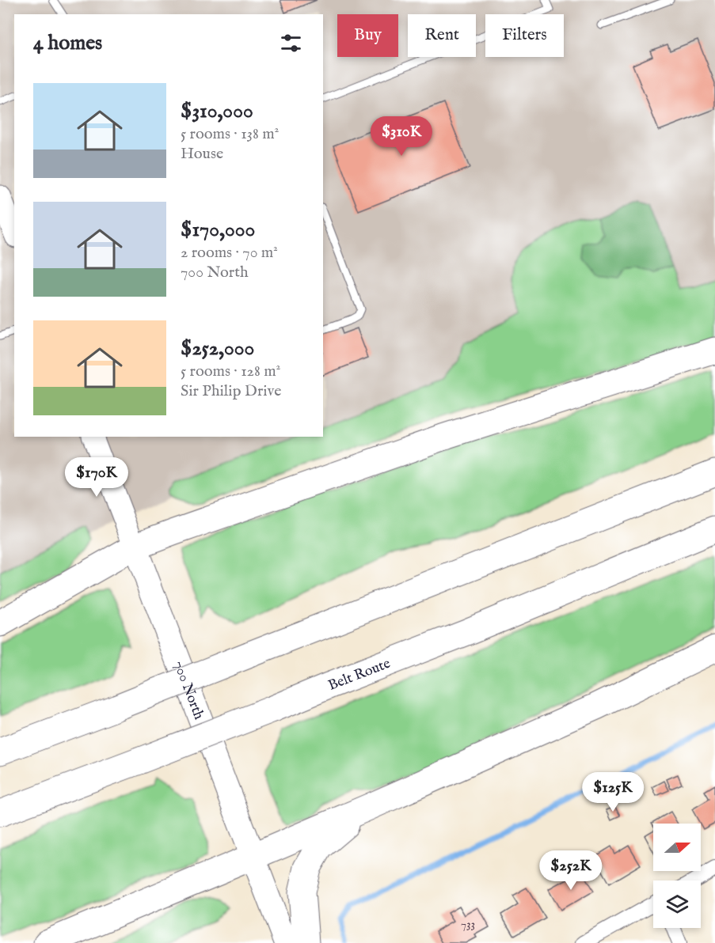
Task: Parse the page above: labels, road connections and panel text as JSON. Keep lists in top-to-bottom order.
{
  "streets": {
    "highway": ["Belt Route"],
    "main road": ["700 North"]
  },
  "house_numbers": ["733"],
  "north": "right",
  "page": {
    "chip": ["Buy", "Rent", "Filters"],
    "heading": "4 homes",
    "list": [
      {
        "name": "$310,000",
        "note": "5 rooms · 138 m² · House"
      },
      {
        "name": "$170,000",
        "note": "2 rooms · 70 m² · 700 North"
      },
      {
        "name": "$252,000",
        "note": "5 rooms · 128 m² · Sir Philip Drive"
      }
    ],
    "price": [
      "$310K",
      "$170K",
      "$125K",
      "$252K"
    ]
  }
}
